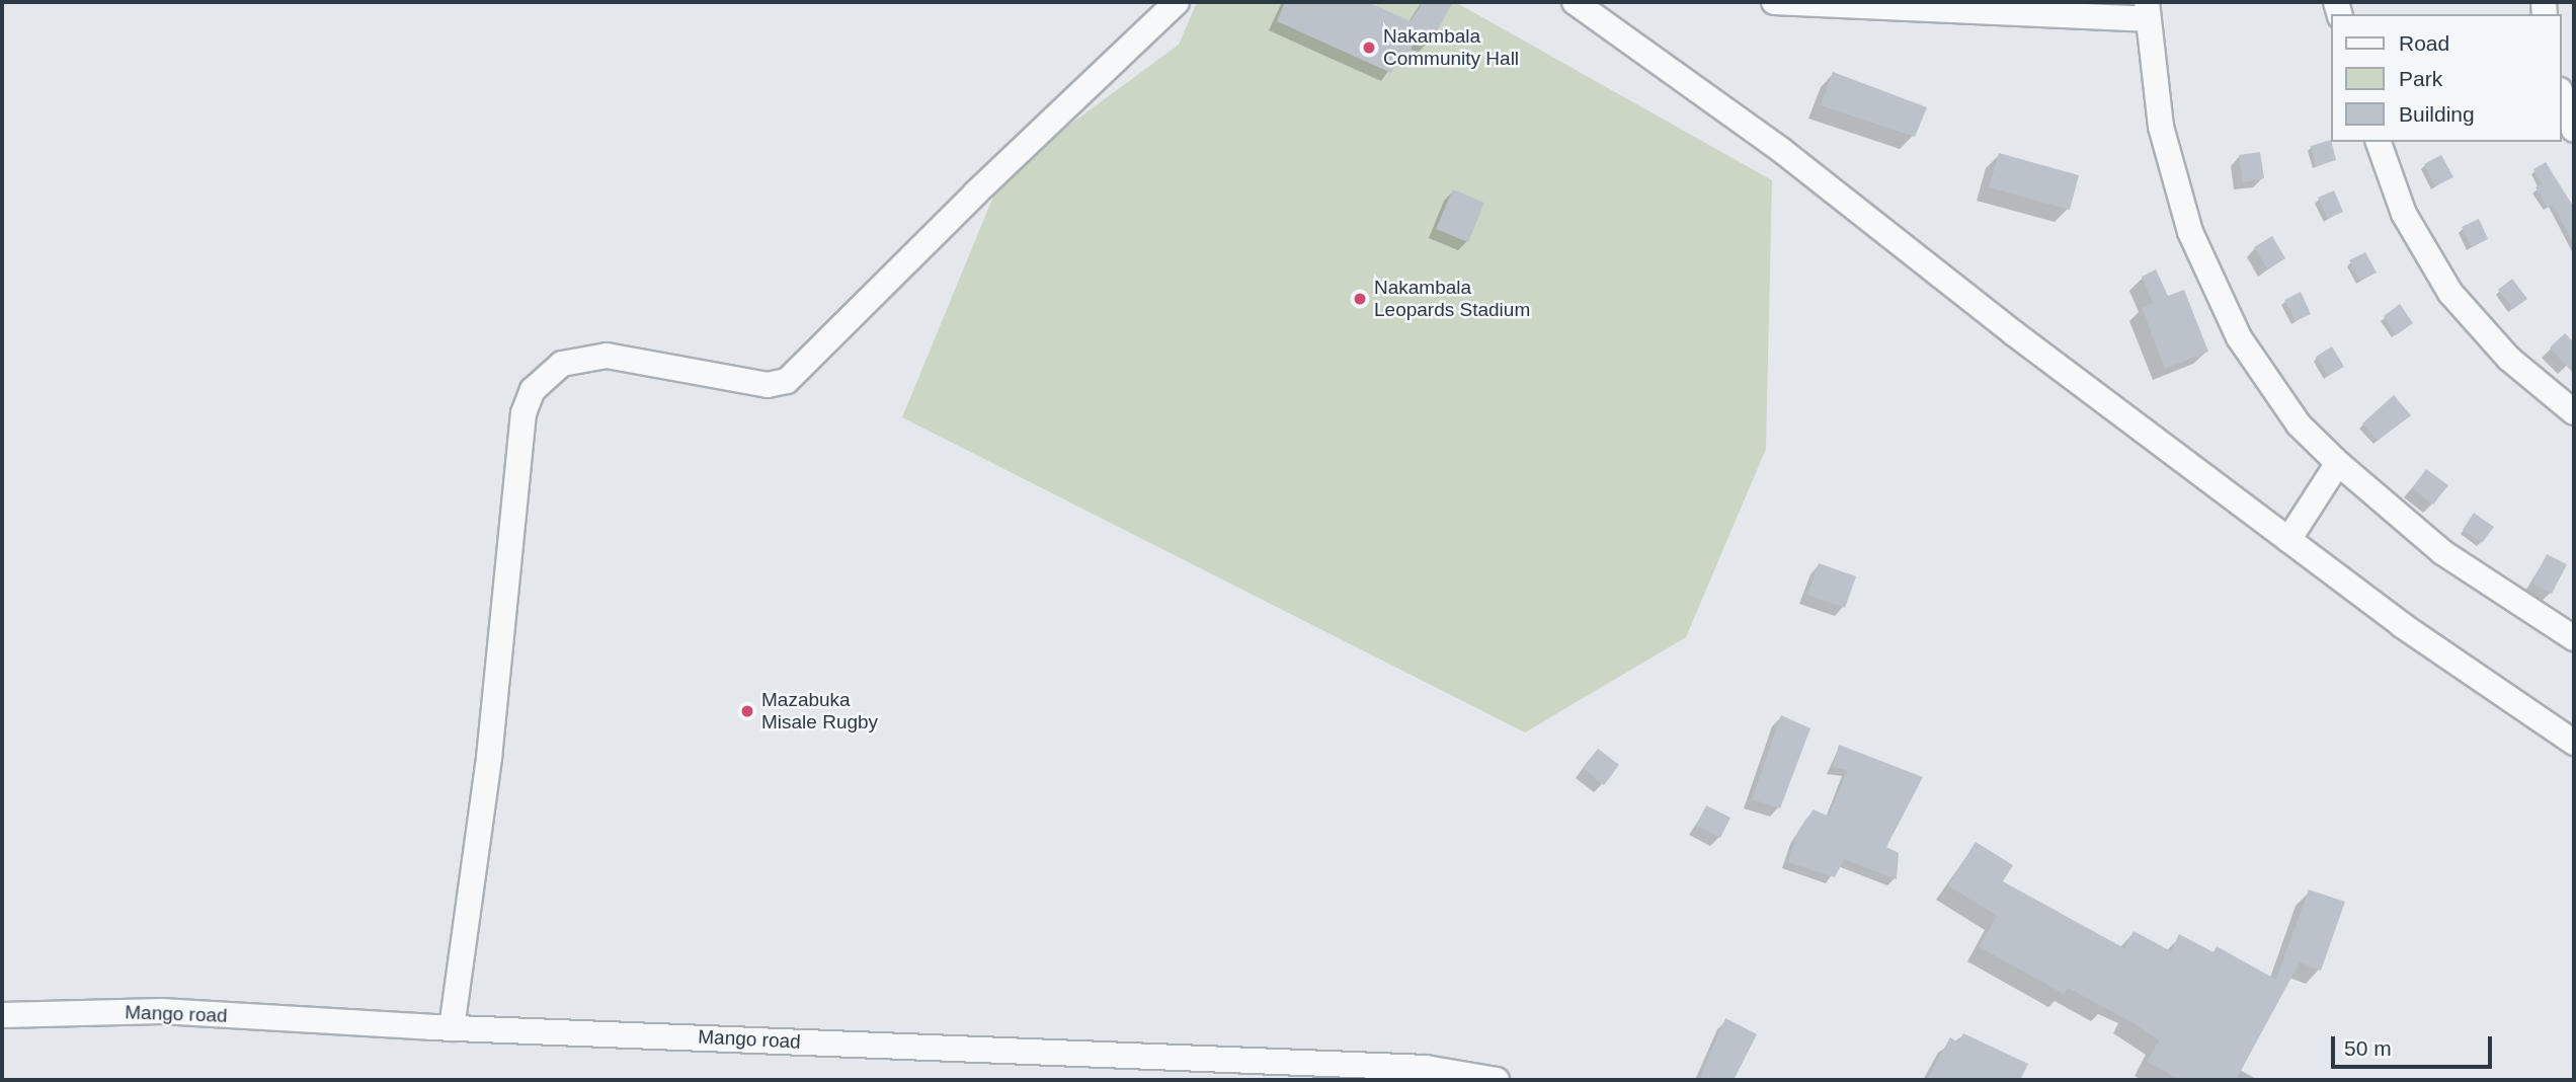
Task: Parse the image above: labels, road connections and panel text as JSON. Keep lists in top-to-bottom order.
{
  "streets": {
    "street": ["Mango road"]
  },
  "places": ["Nakambala Community Hall", "Nakambala Leopards Stadium", "Mazabuka Misale Rugby"],
  "legend": ["Road", "Park", "Building"],
  "scale_bar": "50 m"
}
